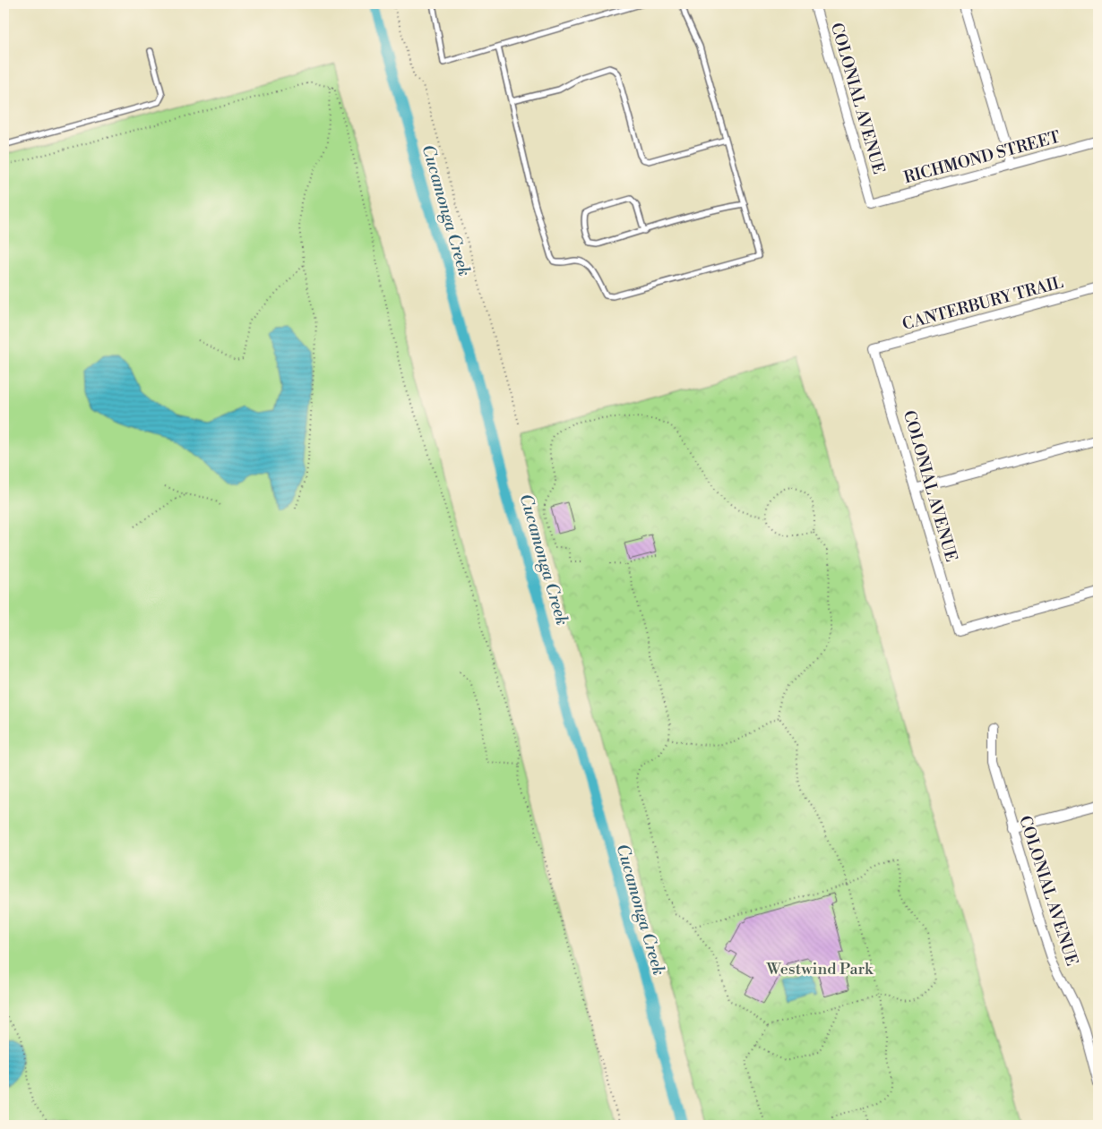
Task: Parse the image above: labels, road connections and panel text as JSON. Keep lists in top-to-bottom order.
{
  "streets": {
    "street": ["COLONIAL AVENUE", "RICHMOND STREET", "CANTERBURY TRAIL"]
  },
  "crossings": [
    ["COLONIAL AVENUE", "RICHMOND STREET"],
    ["COLONIAL AVENUE", "CANTERBURY TRAIL"]
  ],
  "water": ["Cucamonga Creek"],
  "parks": ["Westwind Park"]
}
